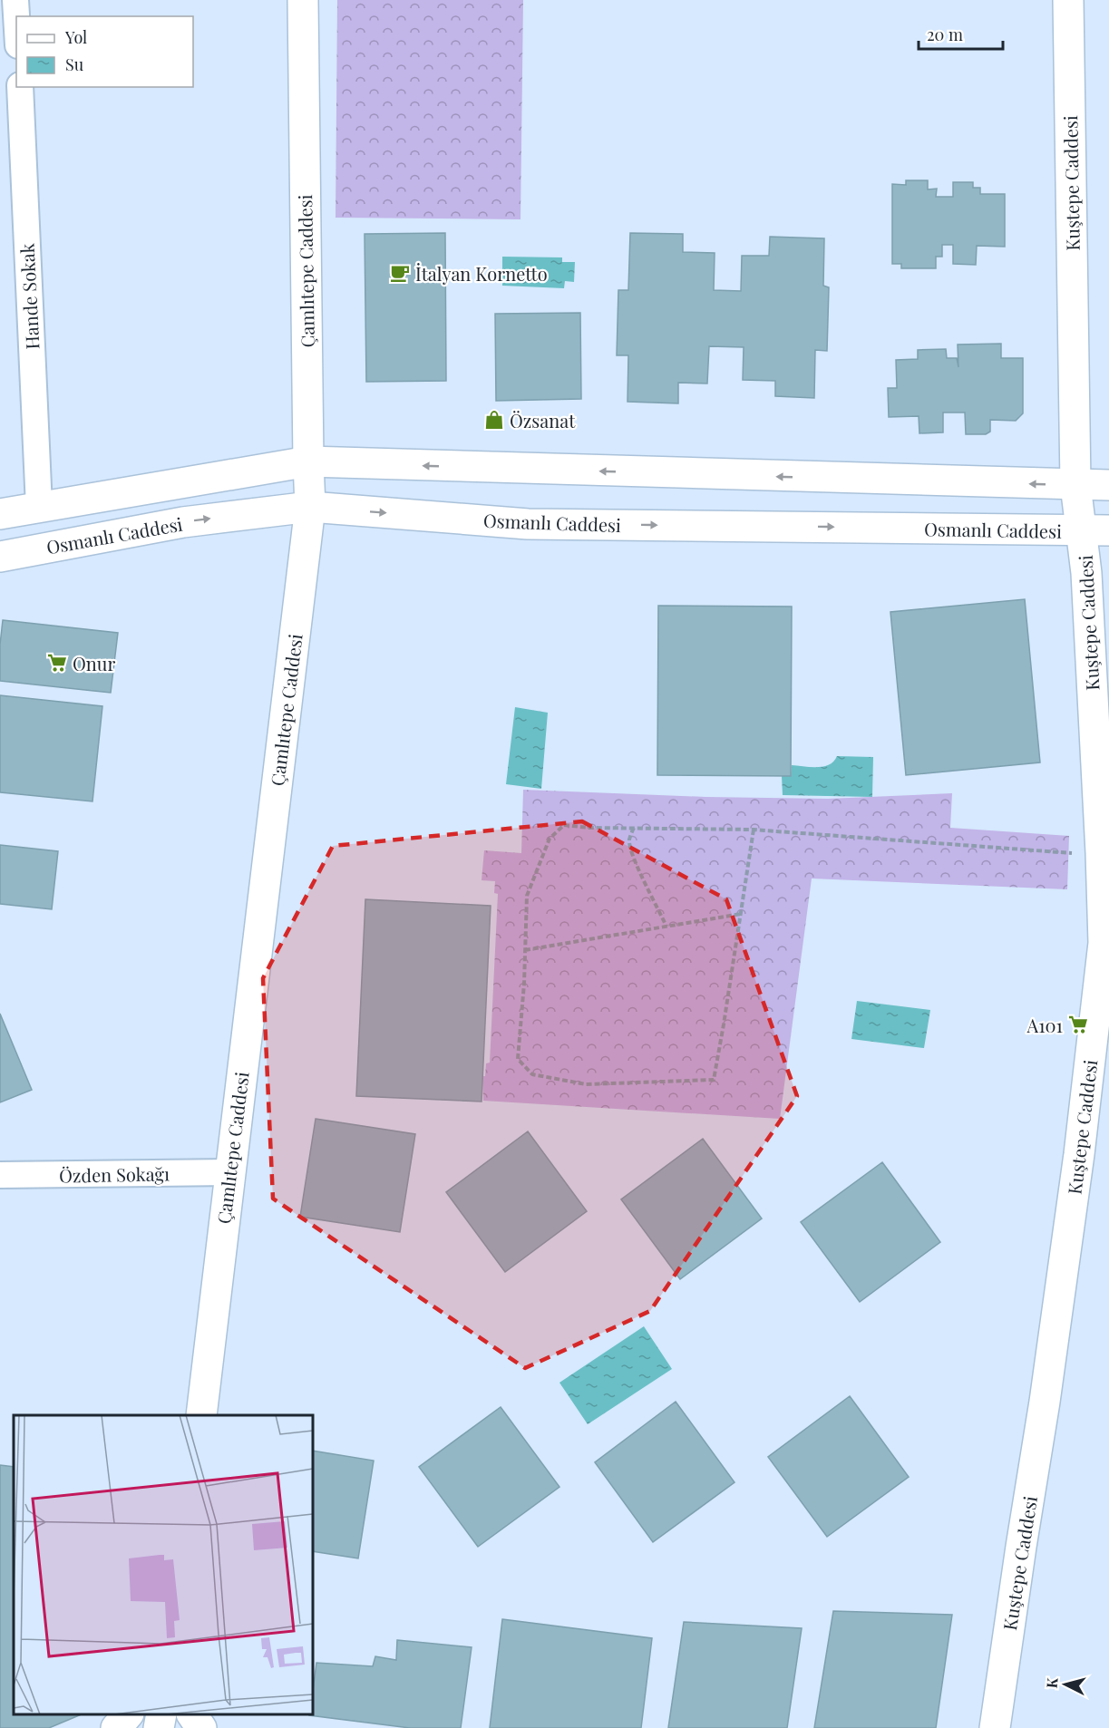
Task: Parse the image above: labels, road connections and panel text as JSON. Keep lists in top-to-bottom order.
{
  "streets": {
    "street": [
      "Kuştepe Caddesi",
      "Çamlıtepe Caddesi",
      "Hande Sokak",
      "Osmanlı Caddesi",
      "Özden Sokağı"
    ]
  },
  "crossings": [
    ["Kuştepe Caddesi", "Osmanlı Caddesi"],
    ["Çamlıtepe Caddesi", "Osmanlı Caddesi"],
    ["Çamlıtepe Caddesi", "Özden Sokağı"]
  ],
  "places": {
    "cafe": ["İtalyan Kornetto"],
    "shop": ["Özsanat"],
    "supermarket": ["Onur", "A101"]
  },
  "legend": ["Yol", "Su"],
  "scale_bar": "20 m",
  "north": "left"
}
